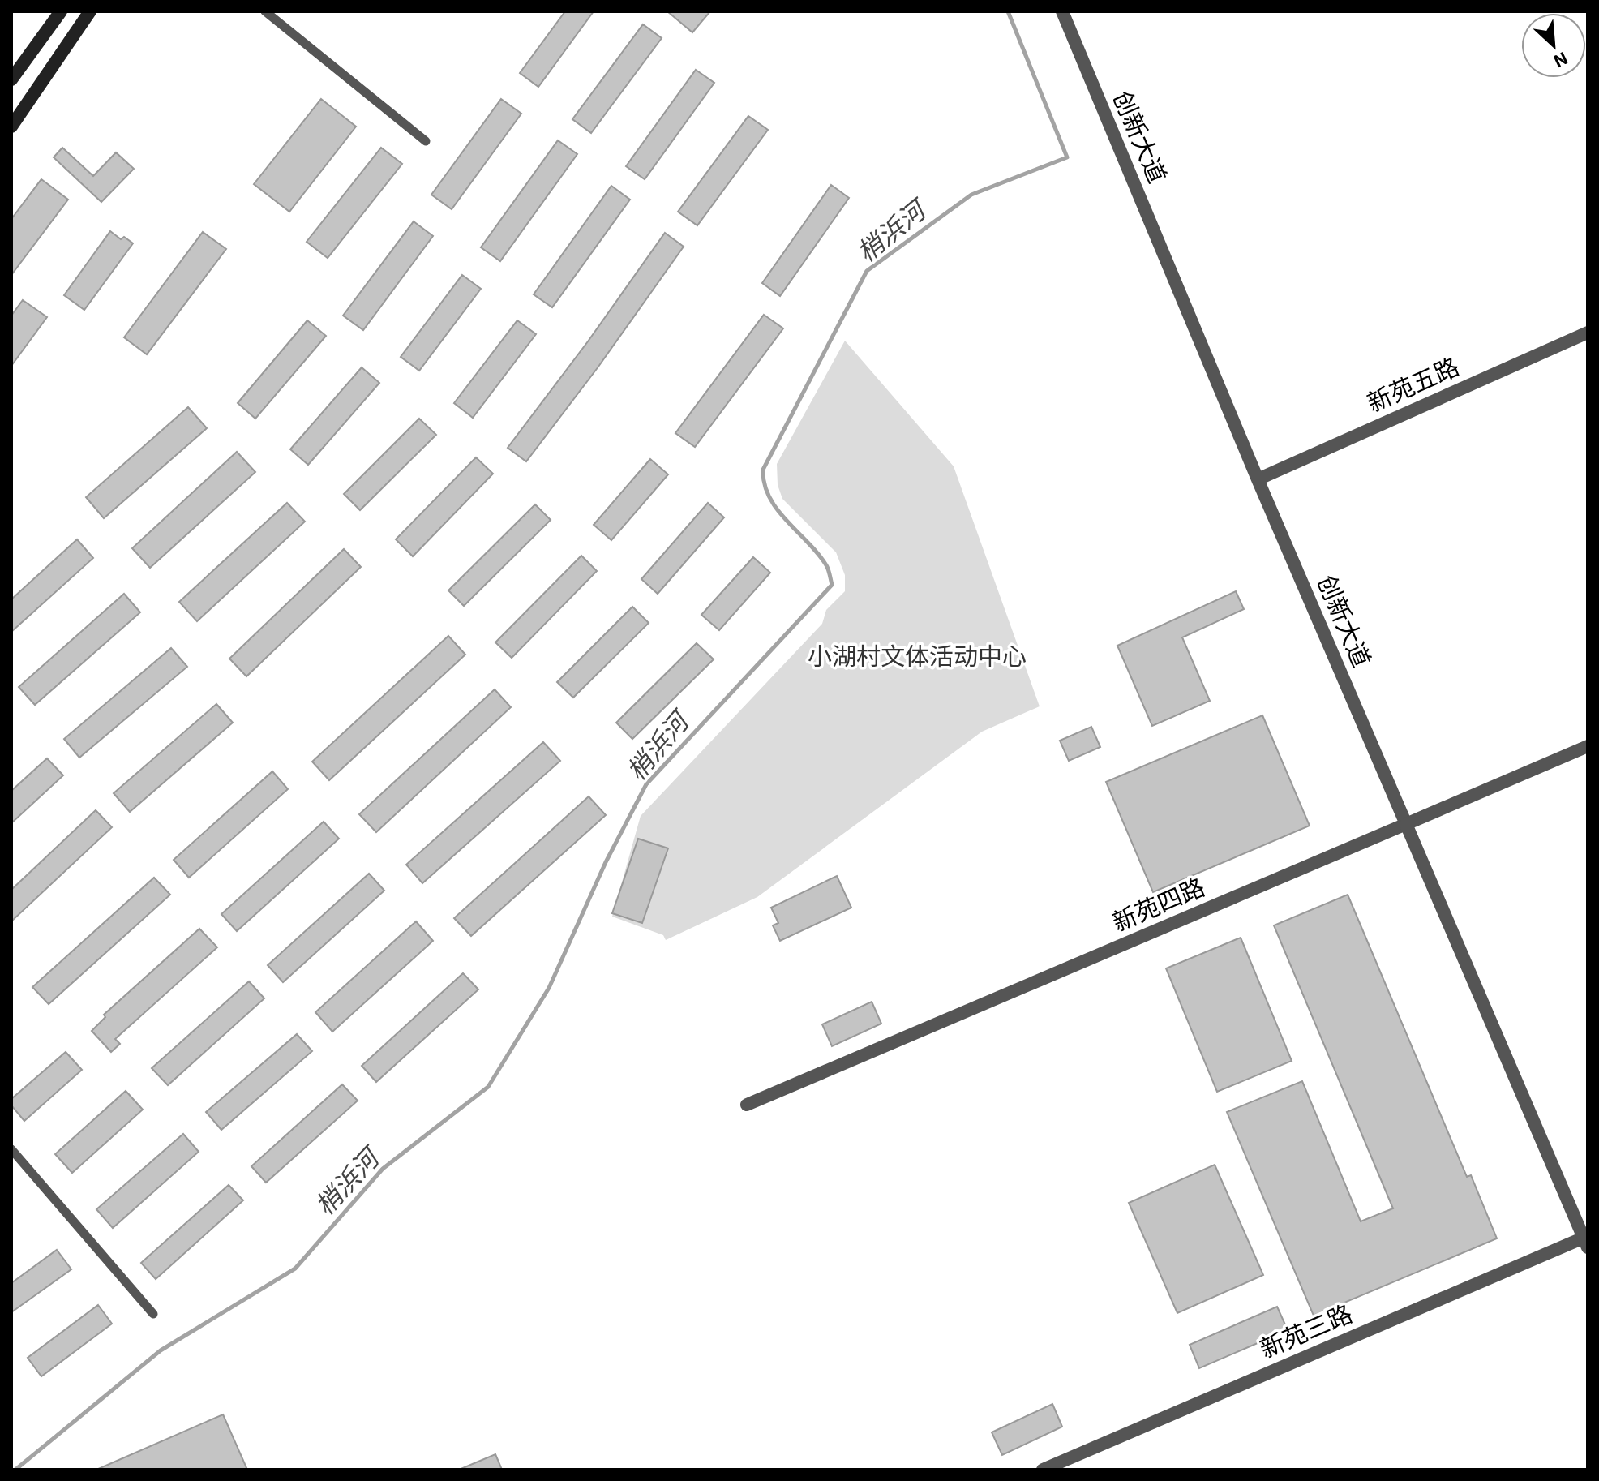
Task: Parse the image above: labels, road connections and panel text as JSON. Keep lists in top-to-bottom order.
{
  "streets": {
    "street": [
      "创新大道",
      "新苑五路",
      "新苑四路",
      "新苑三路"
    ]
  },
  "crossings": [
    ["创新大道", "新苑五路"],
    ["创新大道", "新苑四路"],
    ["创新大道", "新苑三路"]
  ],
  "water": ["梢浜河"],
  "parks": ["小湖村文体活动中心"],
  "north": "bottom right"
}
